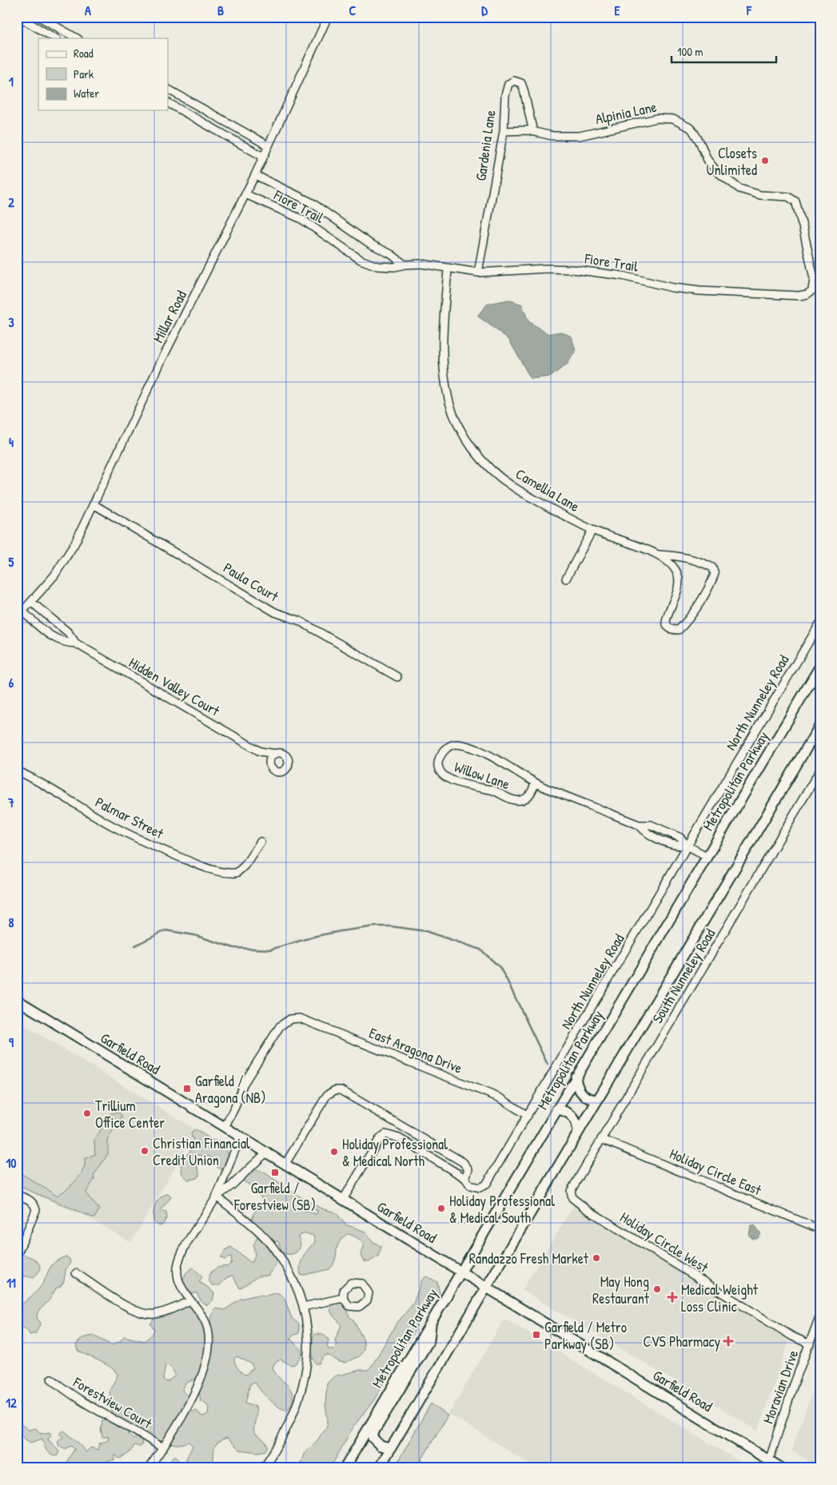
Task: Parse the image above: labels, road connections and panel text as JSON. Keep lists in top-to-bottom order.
{
  "streets": {
    "main road": ["Metropolitan Parkway", "Garfield Road"],
    "street": [
      "Alpinia Lane",
      "Gardenia Lane",
      "Fiore Trail",
      "Millar Road",
      "Camellia Lane",
      "Paula Court",
      "Hidden Valley Court",
      "North Nunneley Road",
      "Willow Lane",
      "Palmar Street",
      "South Nunneley Road",
      "East Aragona Drive",
      "Holiday Circle East",
      "Holiday Circle West",
      "Moravian Drive",
      "Forestview Court"
    ]
  },
  "crossings": [
    ["Alpinia Lane", "Gardenia Lane"],
    ["Alpinia Lane", "Fiore Trail"],
    ["Gardenia Lane", "Fiore Trail"],
    ["Fiore Trail", "Millar Road"],
    ["Fiore Trail", "Camellia Lane"],
    ["Millar Road", "Paula Court"],
    ["Millar Road", "Hidden Valley Court"],
    ["North Nunneley Road", "Willow Lane"],
    ["North Nunneley Road", "East Aragona Drive"],
    ["North Nunneley Road", "Garfield Road"],
    ["Willow Lane", "Metropolitan Parkway"],
    ["Metropolitan Parkway", "Garfield Road"],
    ["South Nunneley Road", "Holiday Circle East"],
    ["South Nunneley Road", "Holiday Circle West"],
    ["East Aragona Drive", "Garfield Road"],
    ["Garfield Road", "Moravian Drive"],
    ["Holiday Circle West", "Moravian Drive"]
  ],
  "places": {
    "other": [
      "Closets Unlimited",
      "Trillium Office Center",
      "Christian Financial Credit Union",
      "Holiday Professional & Medical North",
      "Holiday Professional & Medical South",
      "Randazzo Fresh Market",
      "May Hong Restaurant"
    ],
    "transit": ["Garfield / Aragona (NB)", "Garfield / Forestview (SB)", "Garfield / Metro Parkway (SB)"],
    "health": ["Medical Weight Loss Clinic", "CVS Pharmacy"]
  },
  "legend": ["Road", "Park", "Water"],
  "scale_bar": "100 m",
  "grid": {
    "columns": [
      "A",
      "B",
      "C",
      "D",
      "E",
      "F"
    ],
    "rows": [
      "1",
      "2",
      "3",
      "4",
      "5",
      "6",
      "7",
      "8",
      "9",
      "10",
      "11",
      "12"
    ]
  }
}
